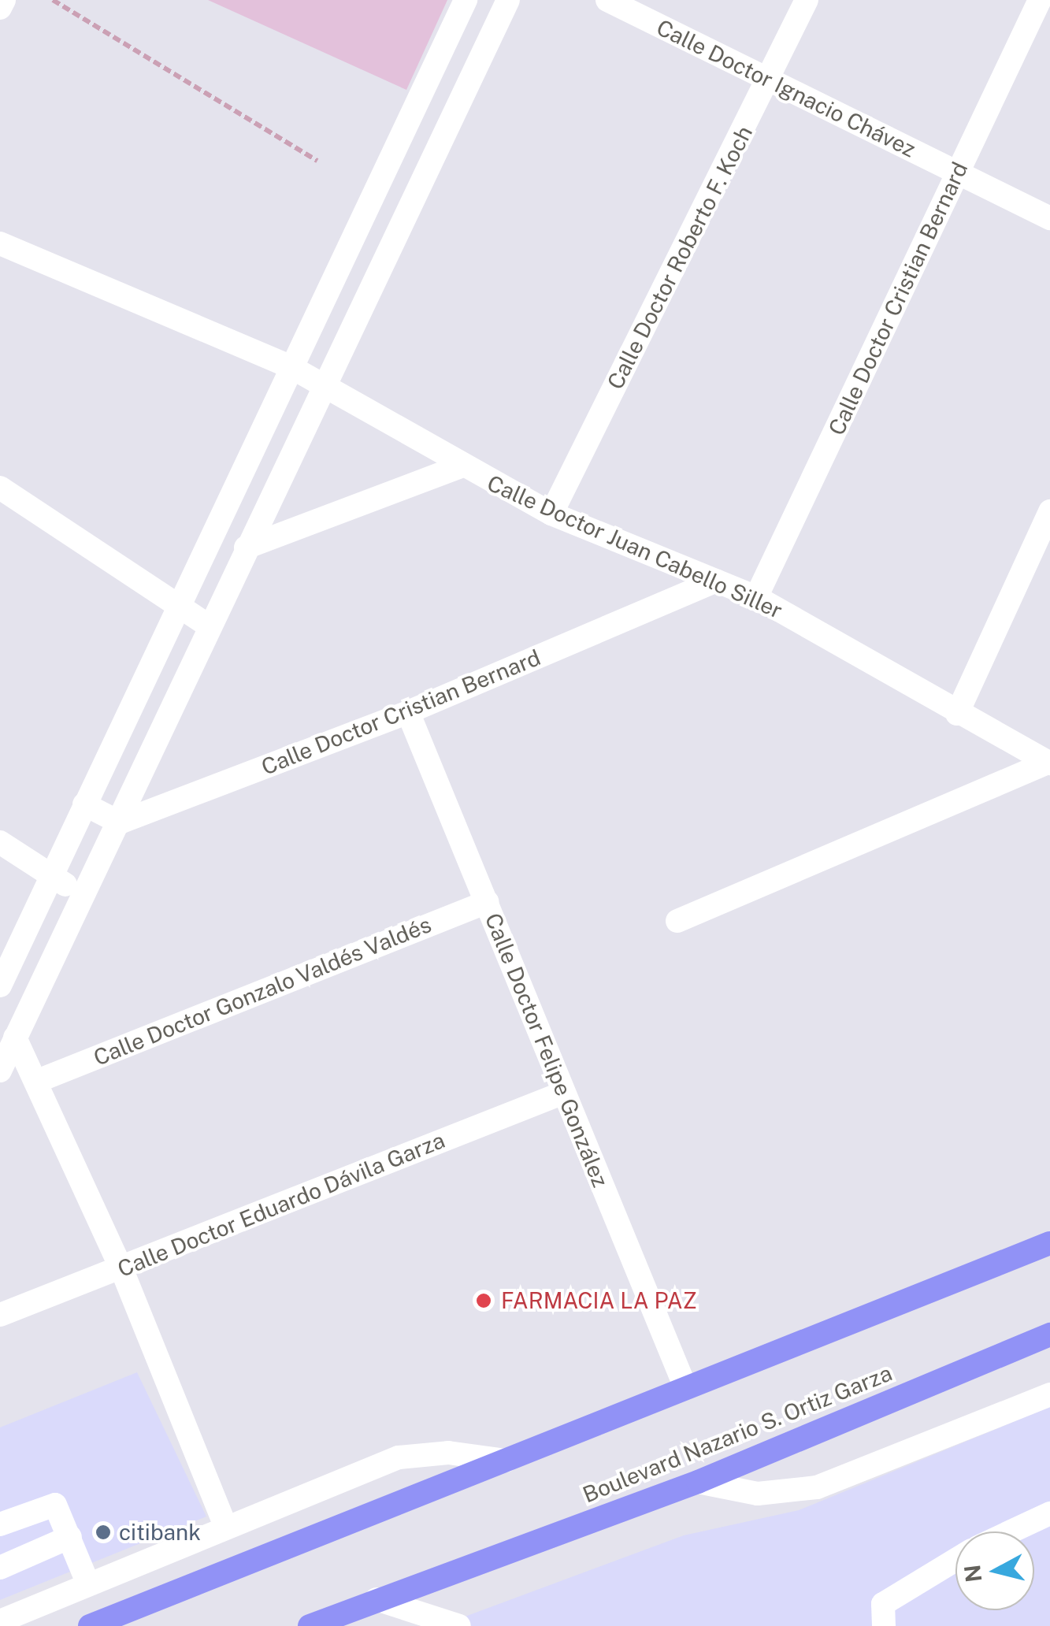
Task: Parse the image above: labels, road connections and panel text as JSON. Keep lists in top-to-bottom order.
{
  "streets": {
    "highway": ["Boulevard Nazario S. Ortiz Garza"],
    "street": [
      "Calle Doctor Ignacio Chávez",
      "Calle Doctor Roberto F. Koch",
      "Calle Doctor Cristian Bernard",
      "Calle Doctor Juan Cabello Siller",
      "Calle Doctor Gonzalo Valdés Valdés",
      "Calle Doctor Felipe González",
      "Calle Doctor Eduardo Dávila Garza"
    ]
  },
  "crossings": [
    ["Calle Doctor Ignacio Chávez", "Calle Doctor Roberto F. Koch"],
    ["Calle Doctor Ignacio Chávez", "Calle Doctor Cristian Bernard"],
    ["Calle Doctor Roberto F. Koch", "Calle Doctor Juan Cabello Siller"],
    ["Calle Doctor Cristian Bernard", "Calle Doctor Juan Cabello Siller"],
    ["Calle Doctor Cristian Bernard", "Calle Doctor Felipe González"],
    ["Calle Doctor Gonzalo Valdés Valdés", "Calle Doctor Felipe González"],
    ["Calle Doctor Felipe González", "Calle Doctor Eduardo Dávila Garza"]
  ],
  "places": ["FARMACIA LA PAZ", "citibank"],
  "north": "left"
}
